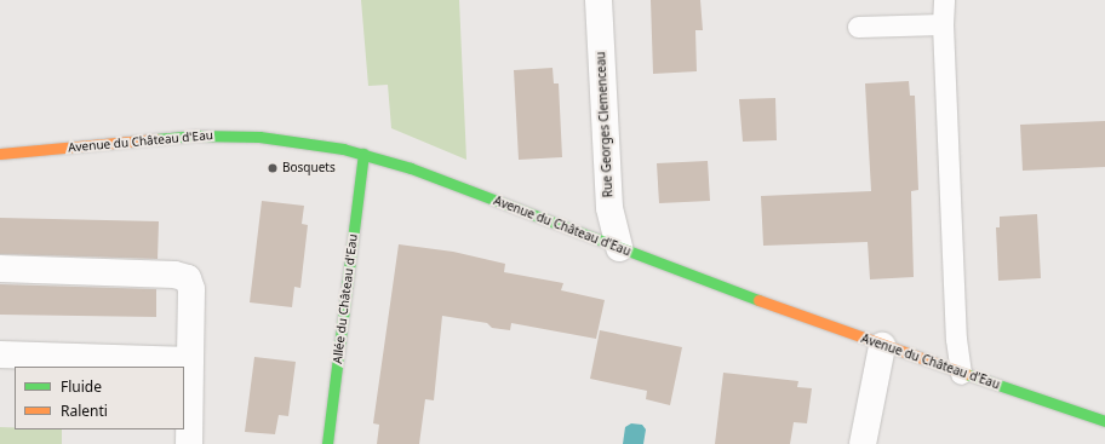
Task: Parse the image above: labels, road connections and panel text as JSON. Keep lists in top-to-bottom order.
{
  "streets": {
    "street": ["Rue Georges Clemenceau", "Avenue du Château d'Eau", "Allée du Château d'Eau"]
  },
  "crossings": [
    ["Rue Georges Clemenceau", "Avenue du Château d'Eau"],
    ["Avenue du Château d'Eau", "Allée du Château d'Eau"]
  ],
  "places": ["Bosquets"],
  "legend": ["Fluide", "Ralenti"]
}
